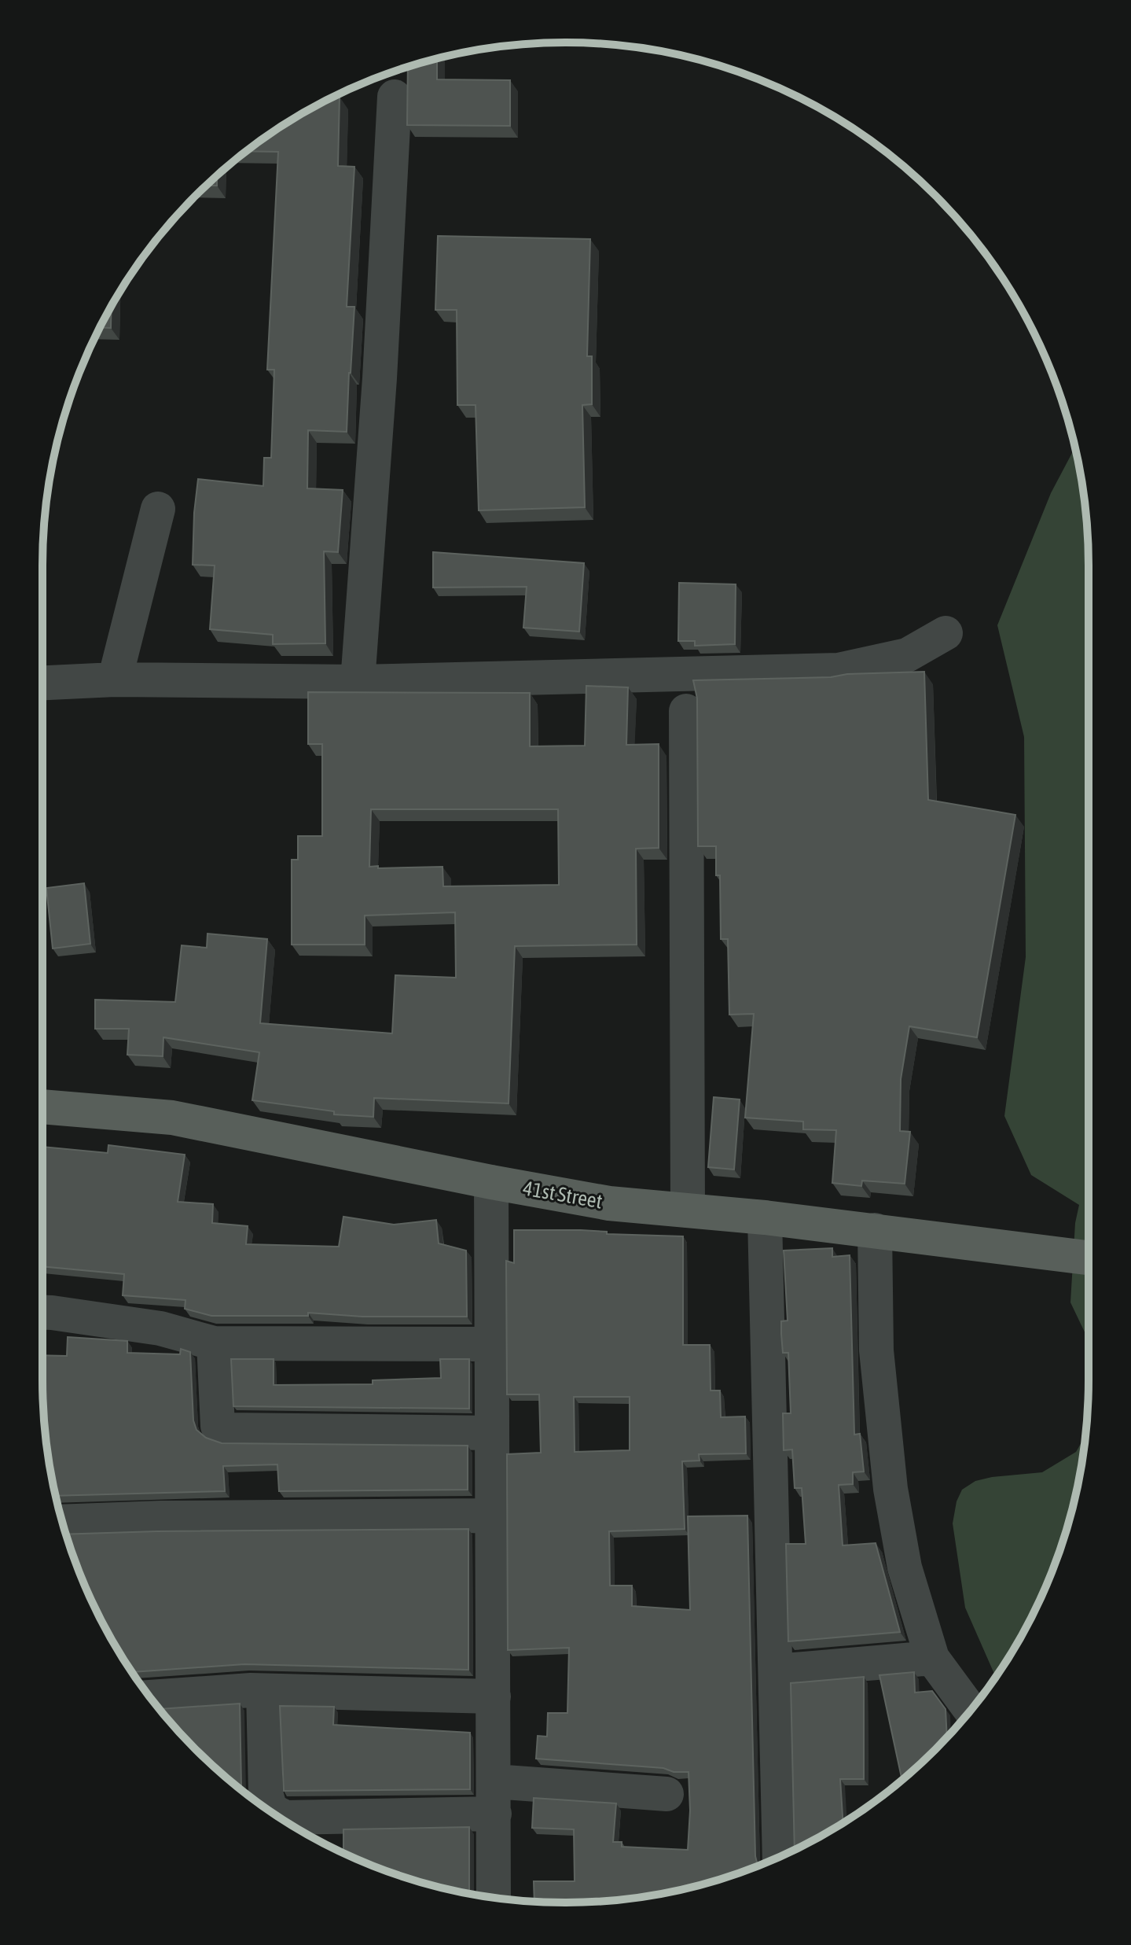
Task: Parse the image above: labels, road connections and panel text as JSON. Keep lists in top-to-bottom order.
{
  "streets": {
    "main road": ["41st Street"]
  }
}
